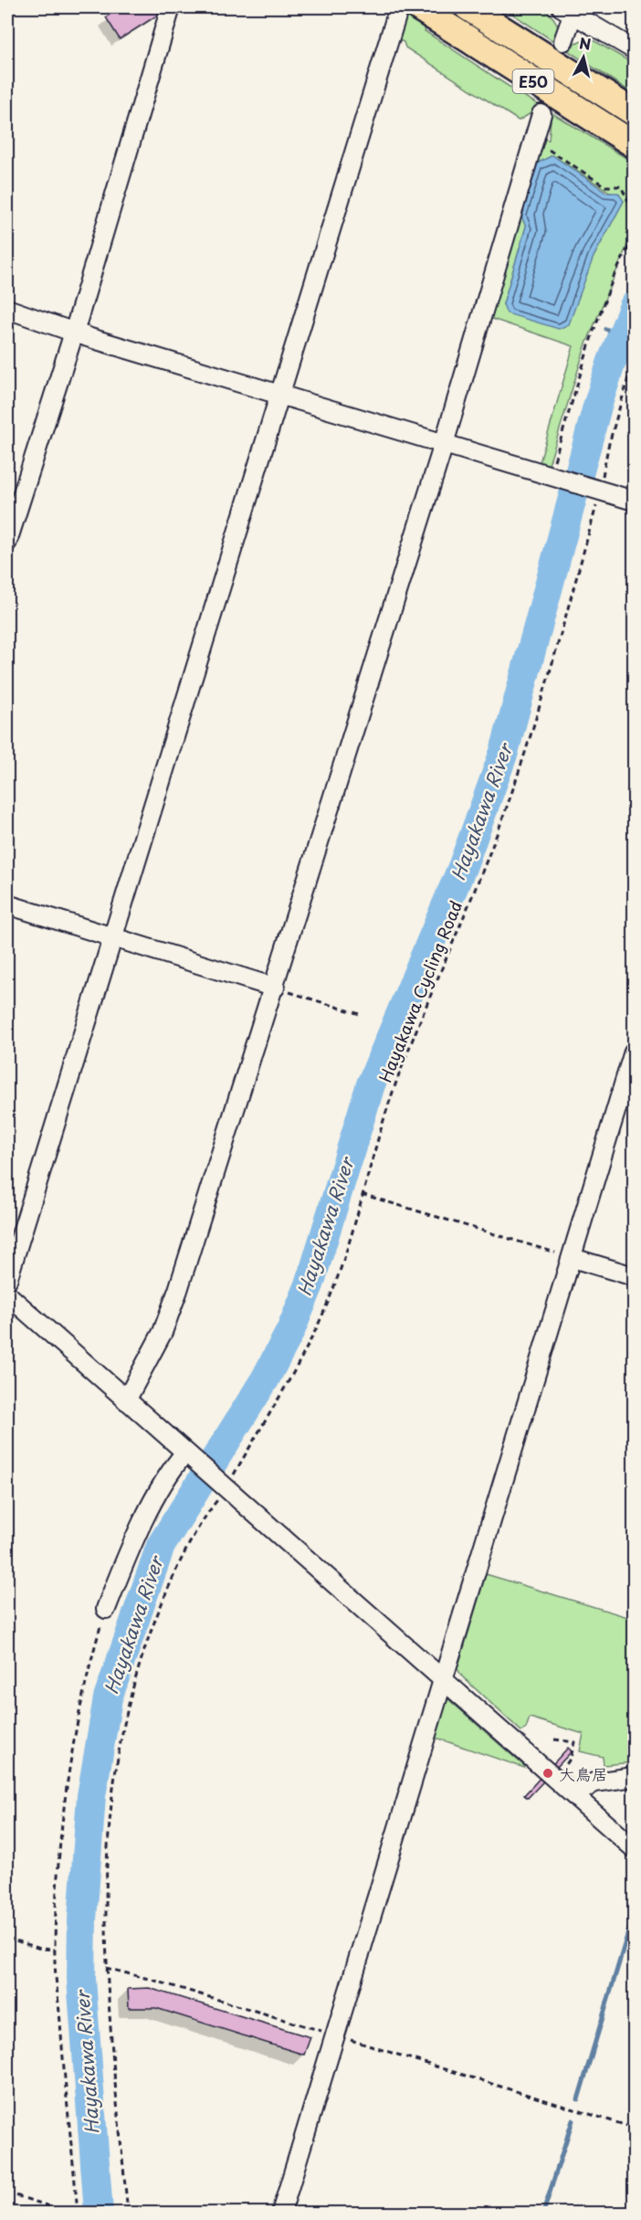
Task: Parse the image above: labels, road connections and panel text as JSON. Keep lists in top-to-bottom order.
{
  "streets": {
    "highway": ["E50"],
    "path": ["Hayakawa Cycling Road"]
  },
  "water": ["Hayakawa River"],
  "places": ["大鳥居"],
  "north": "top"
}
